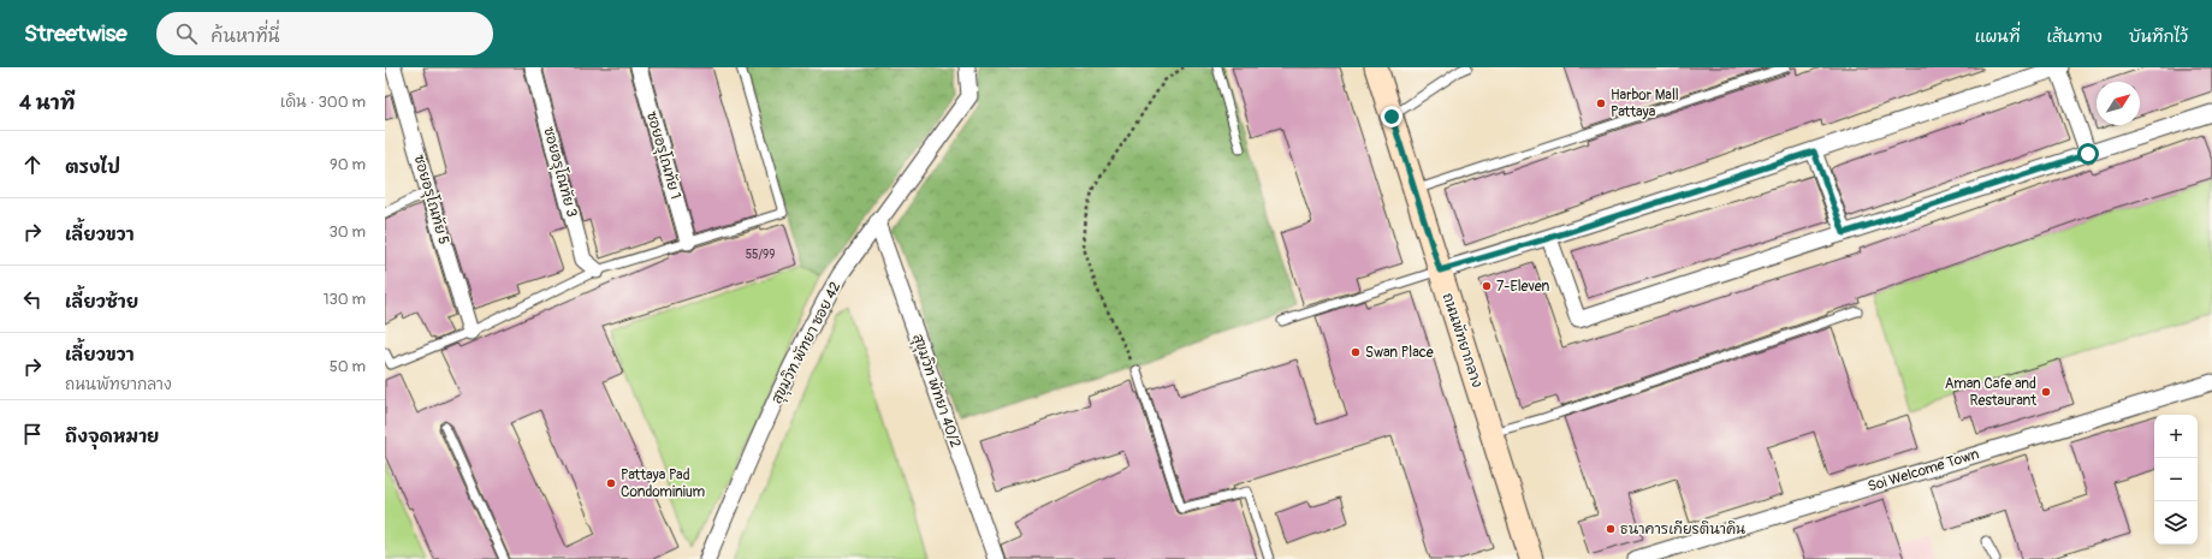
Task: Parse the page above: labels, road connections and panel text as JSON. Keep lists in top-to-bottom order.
{
  "streets": {
    "main road": ["ถนนพัทยากลาง"],
    "street": [
      "ซอยอรุโณทัย 1",
      "ซอยอรุโณทัย 3",
      "ซอยอรุโณทัย 5",
      "สุขุมวิท พัทยา ซอย 42",
      "สุขุมวิท พัทยา 40/2",
      "Soi Welcome Town"
    ]
  },
  "crossings": [
    ["สุขุมวิท พัทยา ซอย 42", "สุขุมวิท พัทยา 40/2"]
  ],
  "places": [
    "Harbor Mall Pattaya",
    "7-Eleven",
    "Swan Place",
    "Aman Cafe and Restaurant",
    "Pattaya Pad Condominium",
    "ธนาคารเกียรตินาคิน"
  ],
  "house_numbers": ["55/99"],
  "north": "top right",
  "page": {
    "header": "Streetwise",
    "search": "ค้นหาที่นี่",
    "nav": ["แผนที่", "เส้นทาง", "บันทึกไว้"],
    "heading": ["4 นาที", "เดิน · 300 m"],
    "list": [
      ["ตรงไป", "90 m"],
      ["เลี้ยวขวา", "30 m"],
      ["เลี้ยวซ้าย", "130 m"],
      ["เลี้ยวขวา", "ถนนพัทยากลาง", "50 m"],
      "ถึงจุดหมาย"
    ],
    "map_buttons": ["+", "−"]
  }
}
